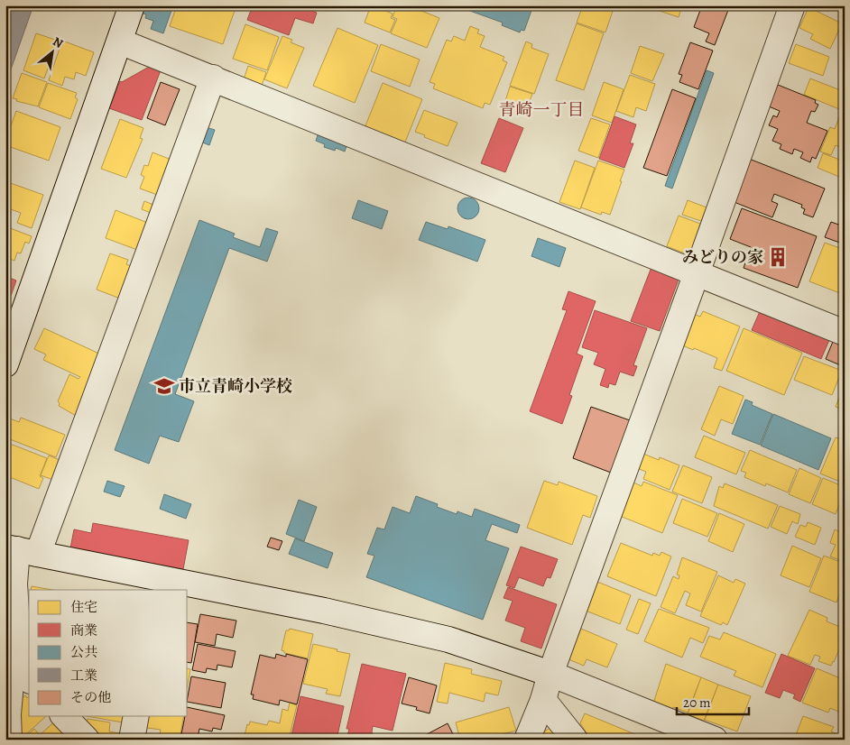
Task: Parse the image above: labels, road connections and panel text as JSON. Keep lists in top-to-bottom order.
{
  "districts": ["青崎一丁目"],
  "places": {
    "building": ["みどりの家"],
    "school or university": ["市立青崎小学校"]
  },
  "legend": [
    "住宅",
    "商業",
    "公共",
    "工業",
    "その他"
  ],
  "scale_bar": "20 m",
  "north": "top right"
}
